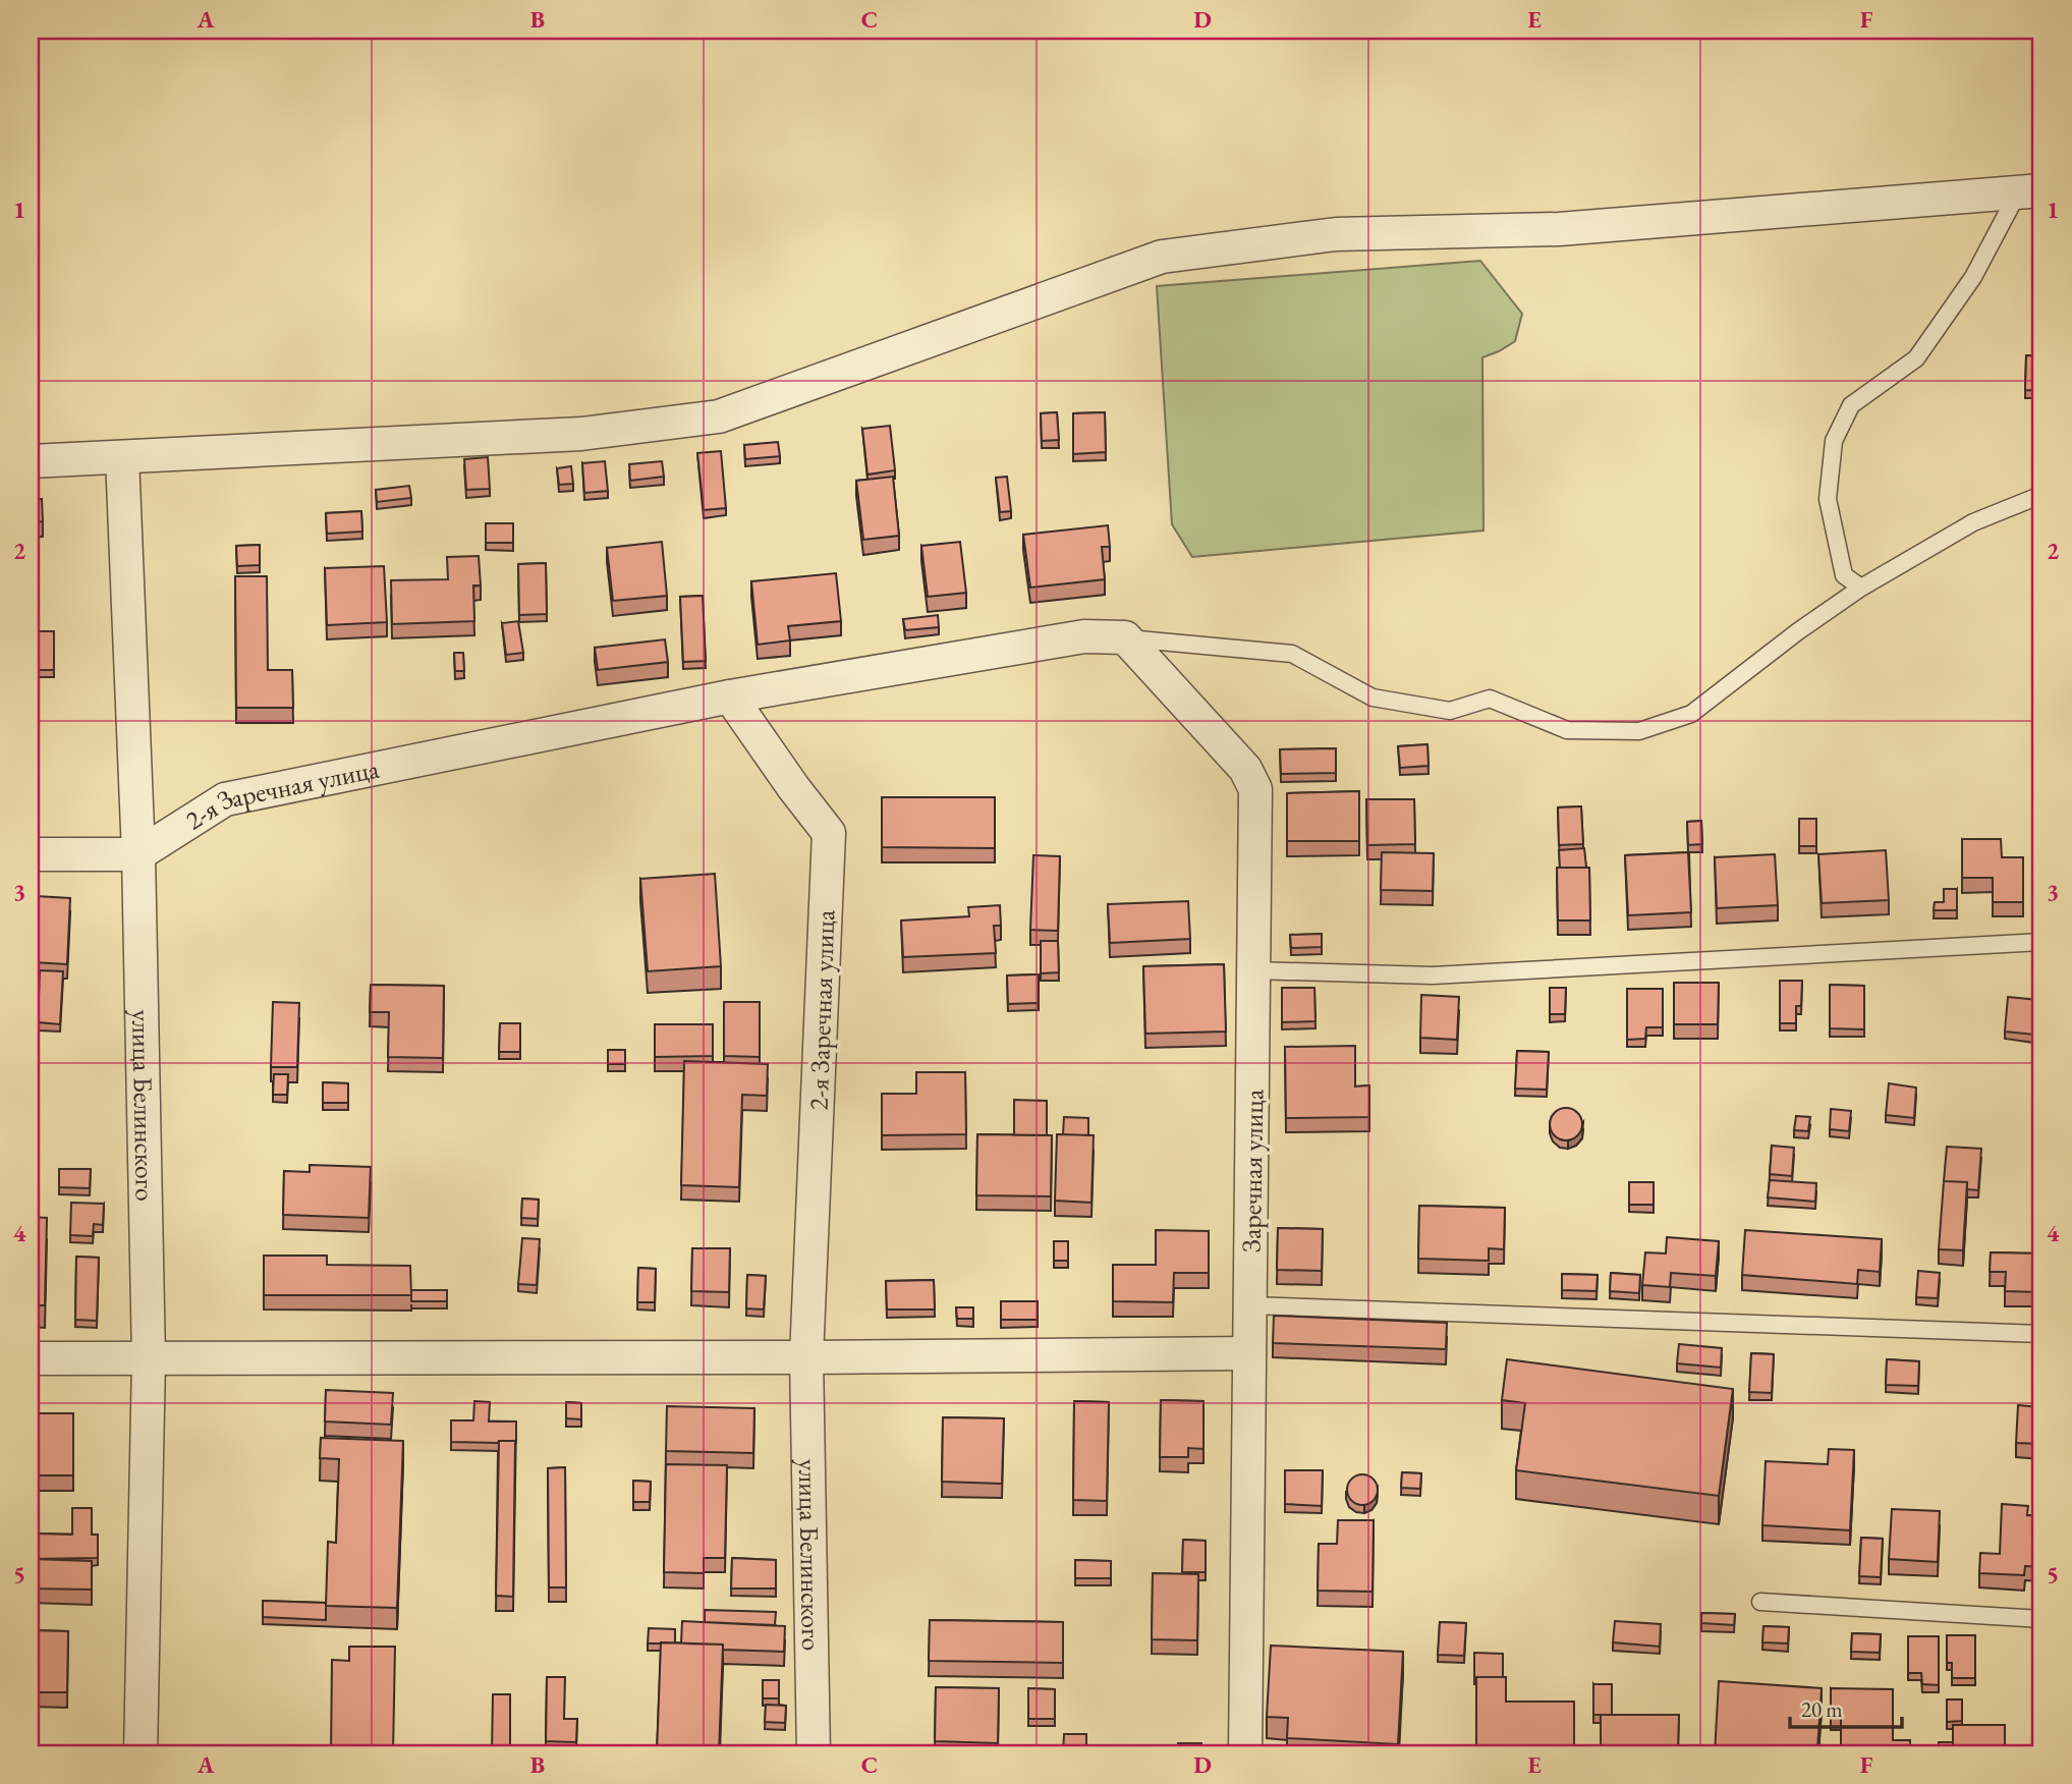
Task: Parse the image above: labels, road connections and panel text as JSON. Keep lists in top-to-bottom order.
{
  "streets": {
    "street": ["2-я Заречная улица", "улица Белинского", "Заречная улица"]
  },
  "crossings": [
    ["2-я Заречная улица", "улица Белинского"],
    ["2-я Заречная улица", "Заречная улица"]
  ],
  "scale_bar": "20 m",
  "grid": {
    "columns": [
      "A",
      "B",
      "C",
      "D",
      "E",
      "F"
    ],
    "rows": [
      "1",
      "2",
      "3",
      "4",
      "5"
    ]
  }
}
